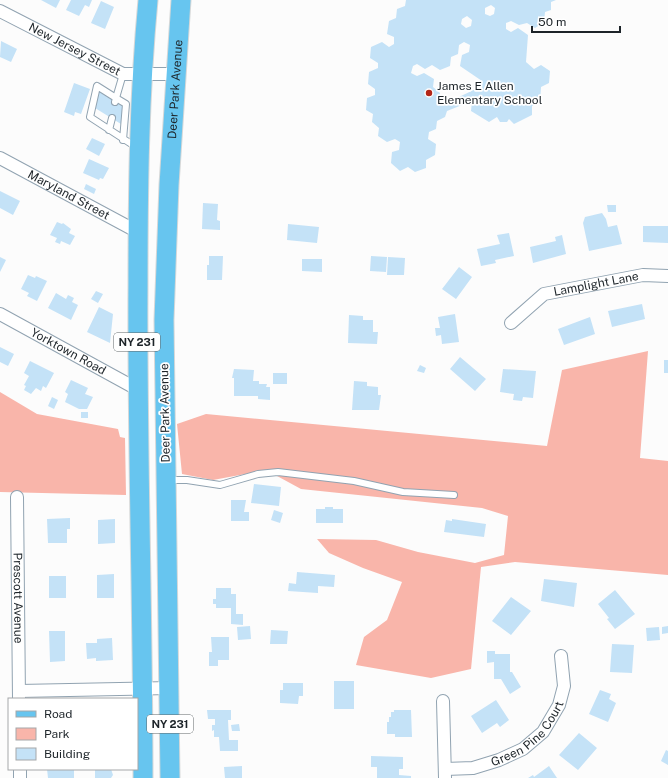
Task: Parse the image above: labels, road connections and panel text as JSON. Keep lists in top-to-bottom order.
{
  "streets": {
    "main road": ["Deer Park Avenue", "NY 231"],
    "street": [
      "New Jersey Street",
      "Maryland Street",
      "Lamplight Lane",
      "Yorktown Road",
      "Prescott Avenue",
      "Green Pine Court"
    ]
  },
  "crossings": [
    ["New Jersey Street", "Deer Park Avenue"],
    ["New Jersey Street", "NY 231"],
    ["Maryland Street", "NY 231"],
    ["NY 231", "Yorktown Road"]
  ],
  "places": ["James E Allen Elementary School"],
  "legend": ["Road", "Park", "Building"],
  "scale_bar": "50 m"
}
